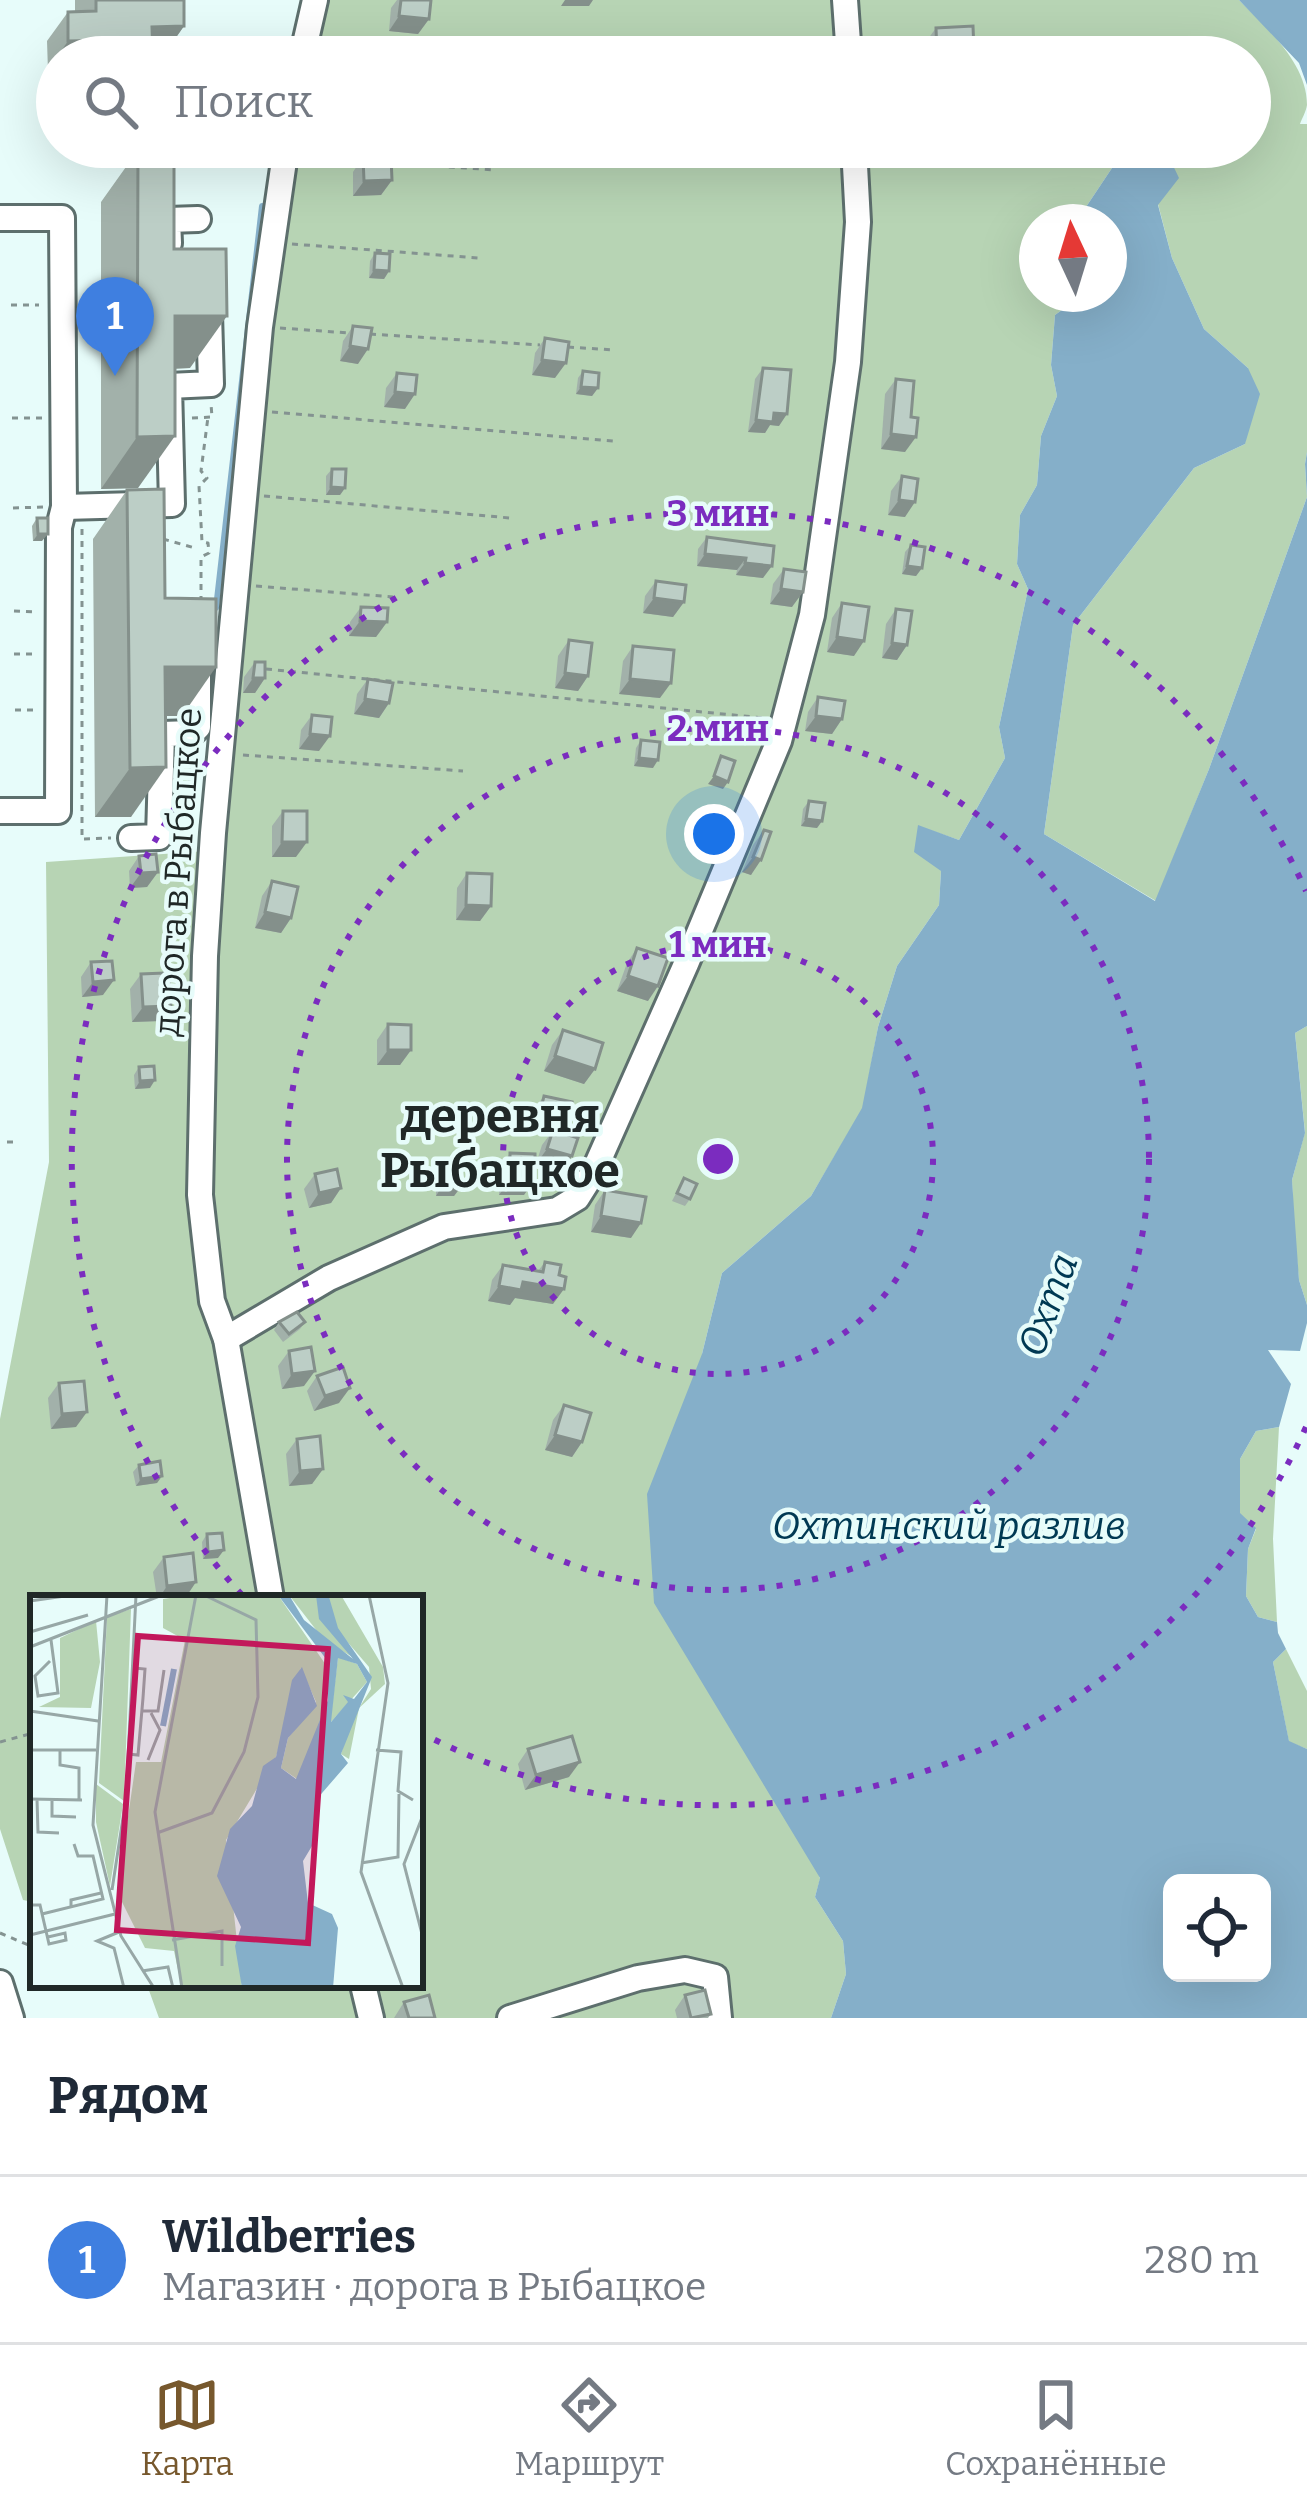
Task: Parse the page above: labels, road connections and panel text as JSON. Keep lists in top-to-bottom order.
{
  "streets": {
    "street": ["дорога в Рыбацкое"]
  },
  "districts": ["деревня Рыбацкое"],
  "water": ["Охта", "Охтинский разлив"],
  "north": "top",
  "page": {
    "search": "Поиск",
    "pins": "1",
    "heading": "Рядом",
    "list": [
      {
        "mark": "1",
        "name": "Wildberries",
        "note": "Магазин · дорога в Рыбацкое",
        "value": "280 m"
      }
    ],
    "nav": ["Карта", "Маршрут", "Сохранённые"]
  },
  "rings": ["3 мин", "2 мин", "1 мин"]
}
